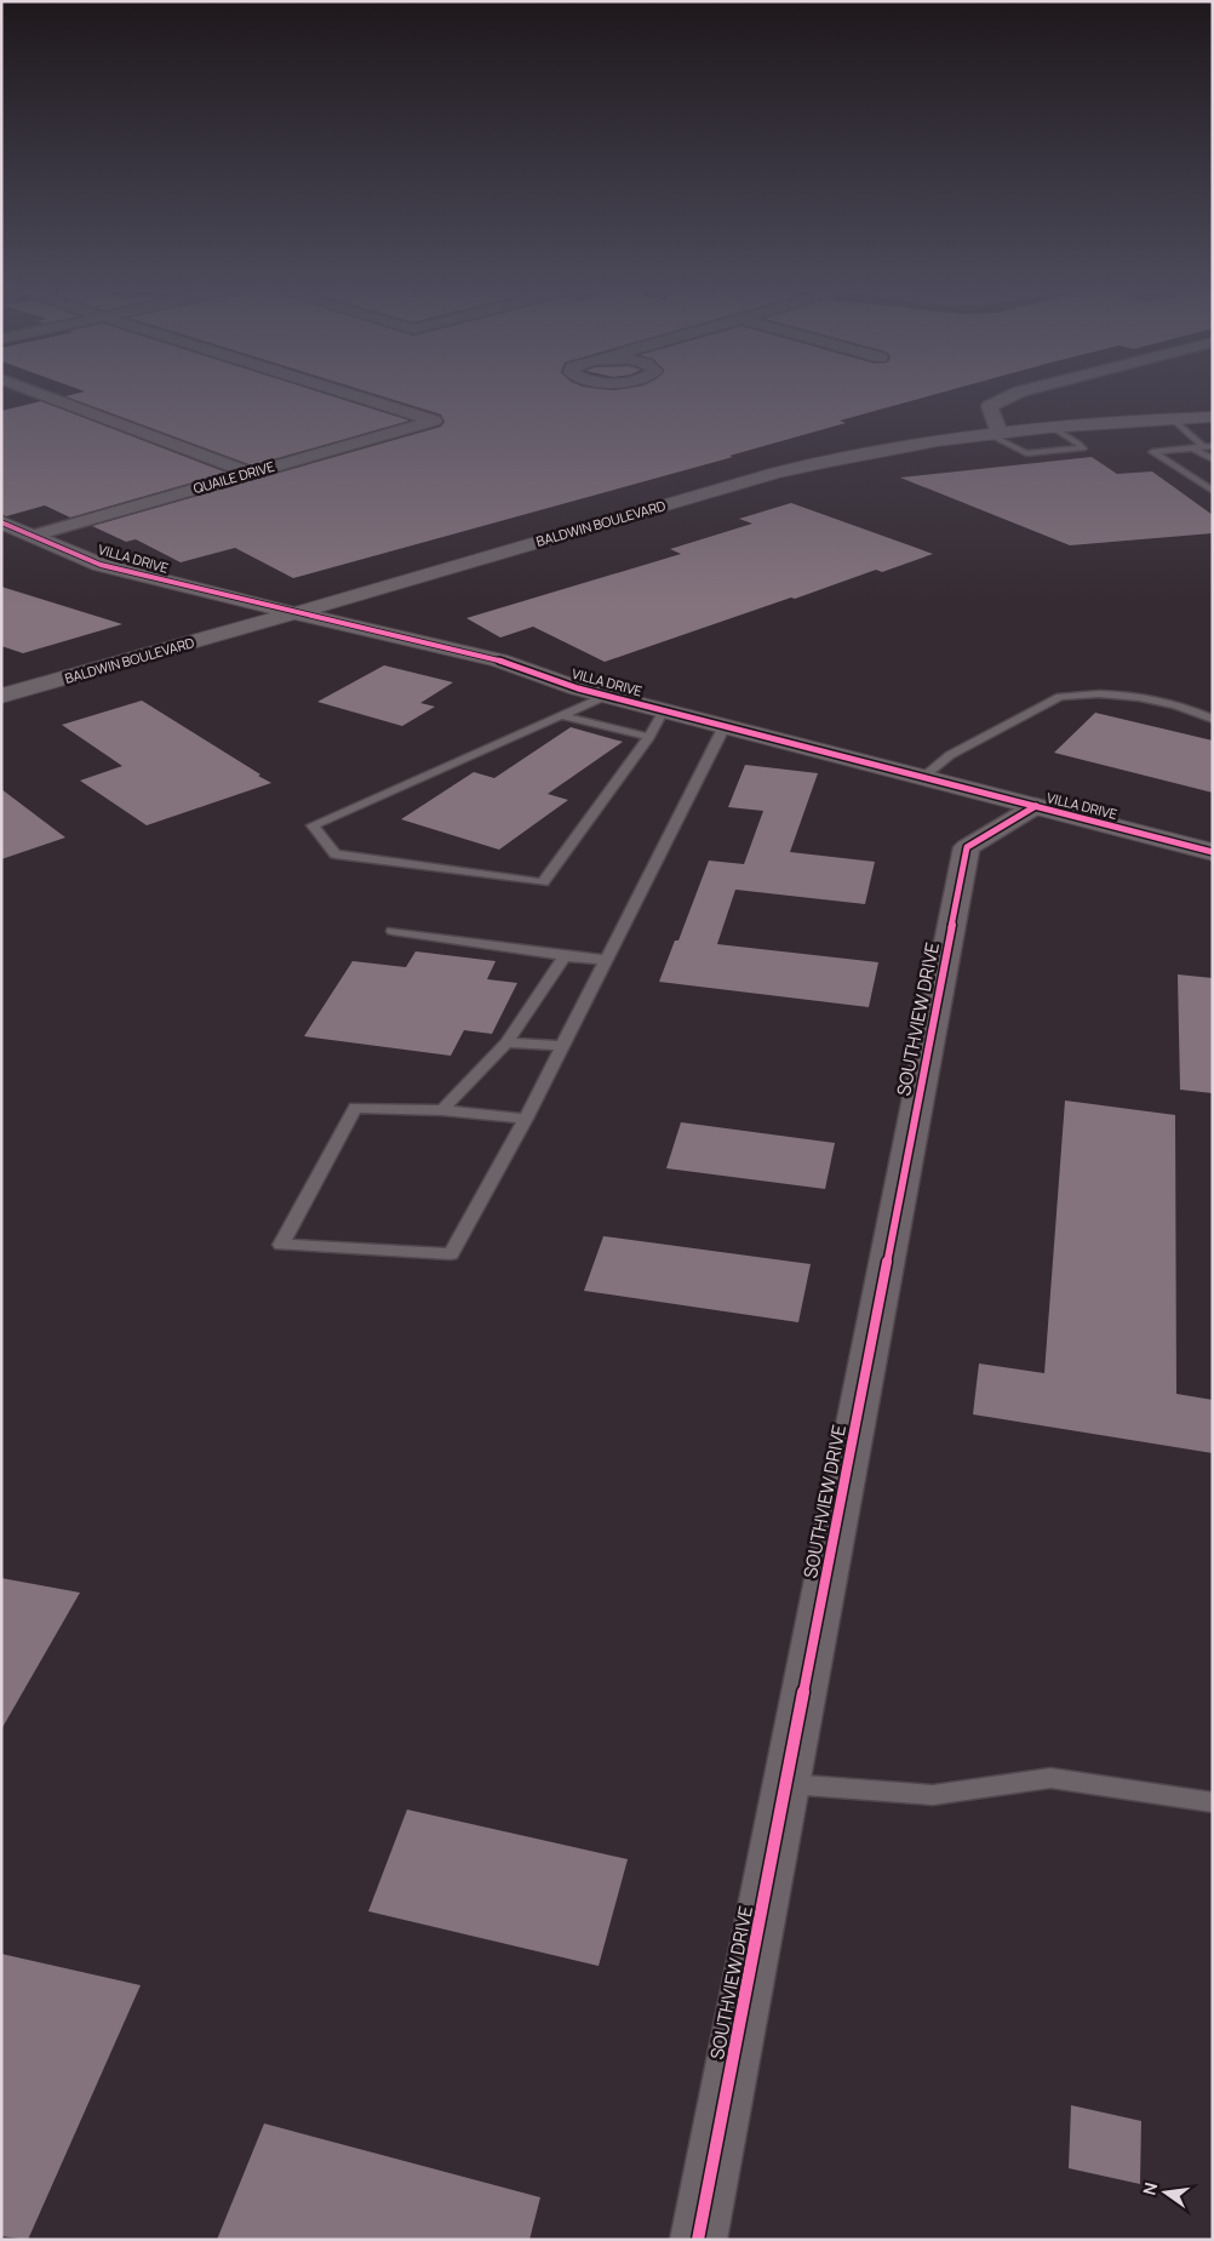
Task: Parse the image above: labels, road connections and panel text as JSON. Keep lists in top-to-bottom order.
{
  "streets": {
    "main road": ["BALDWIN BOULEVARD", "VILLA DRIVE"],
    "street": ["QUAILE DRIVE", "SOUTHVIEW DRIVE"]
  },
  "crossings": [
    ["QUAILE DRIVE", "VILLA DRIVE"],
    ["BALDWIN BOULEVARD", "VILLA DRIVE"],
    ["VILLA DRIVE", "SOUTHVIEW DRIVE"]
  ],
  "north": "left"
}
